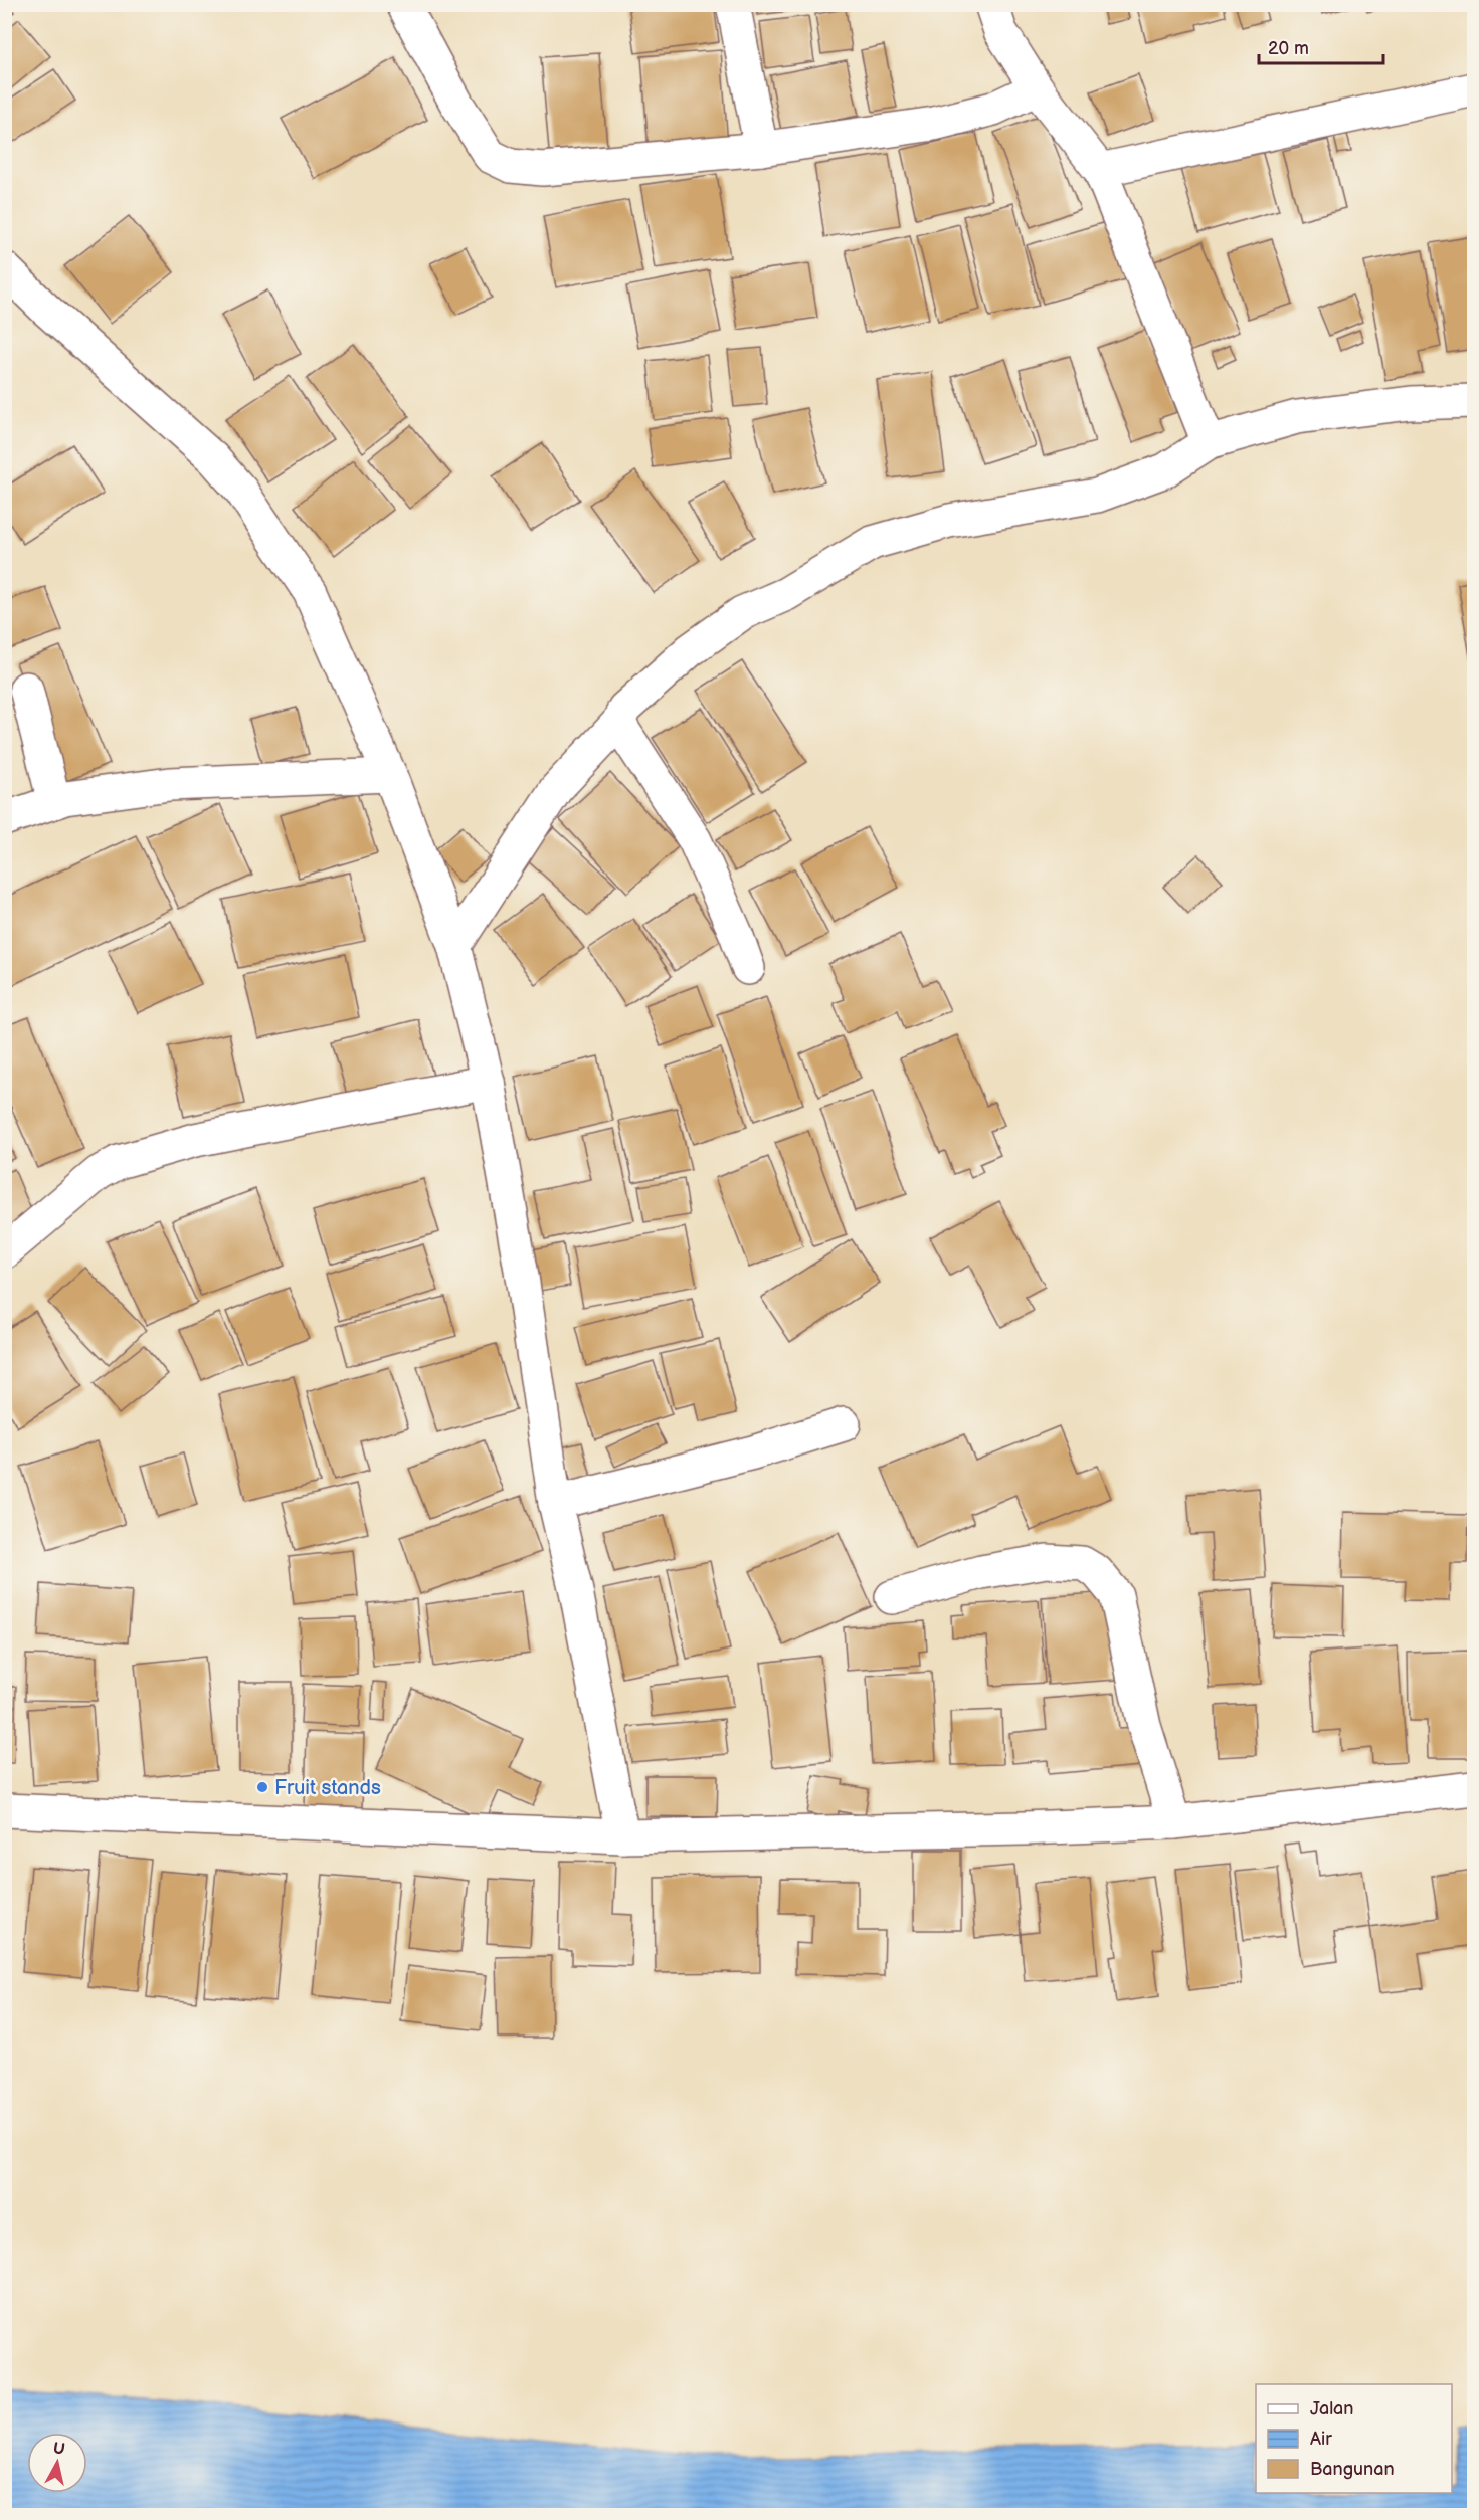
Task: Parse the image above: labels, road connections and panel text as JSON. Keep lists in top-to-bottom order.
{
  "places": ["Fruit stands"],
  "legend": ["Jalan", "Air", "Bangunan"],
  "scale_bar": "20 m",
  "north": "top"
}
